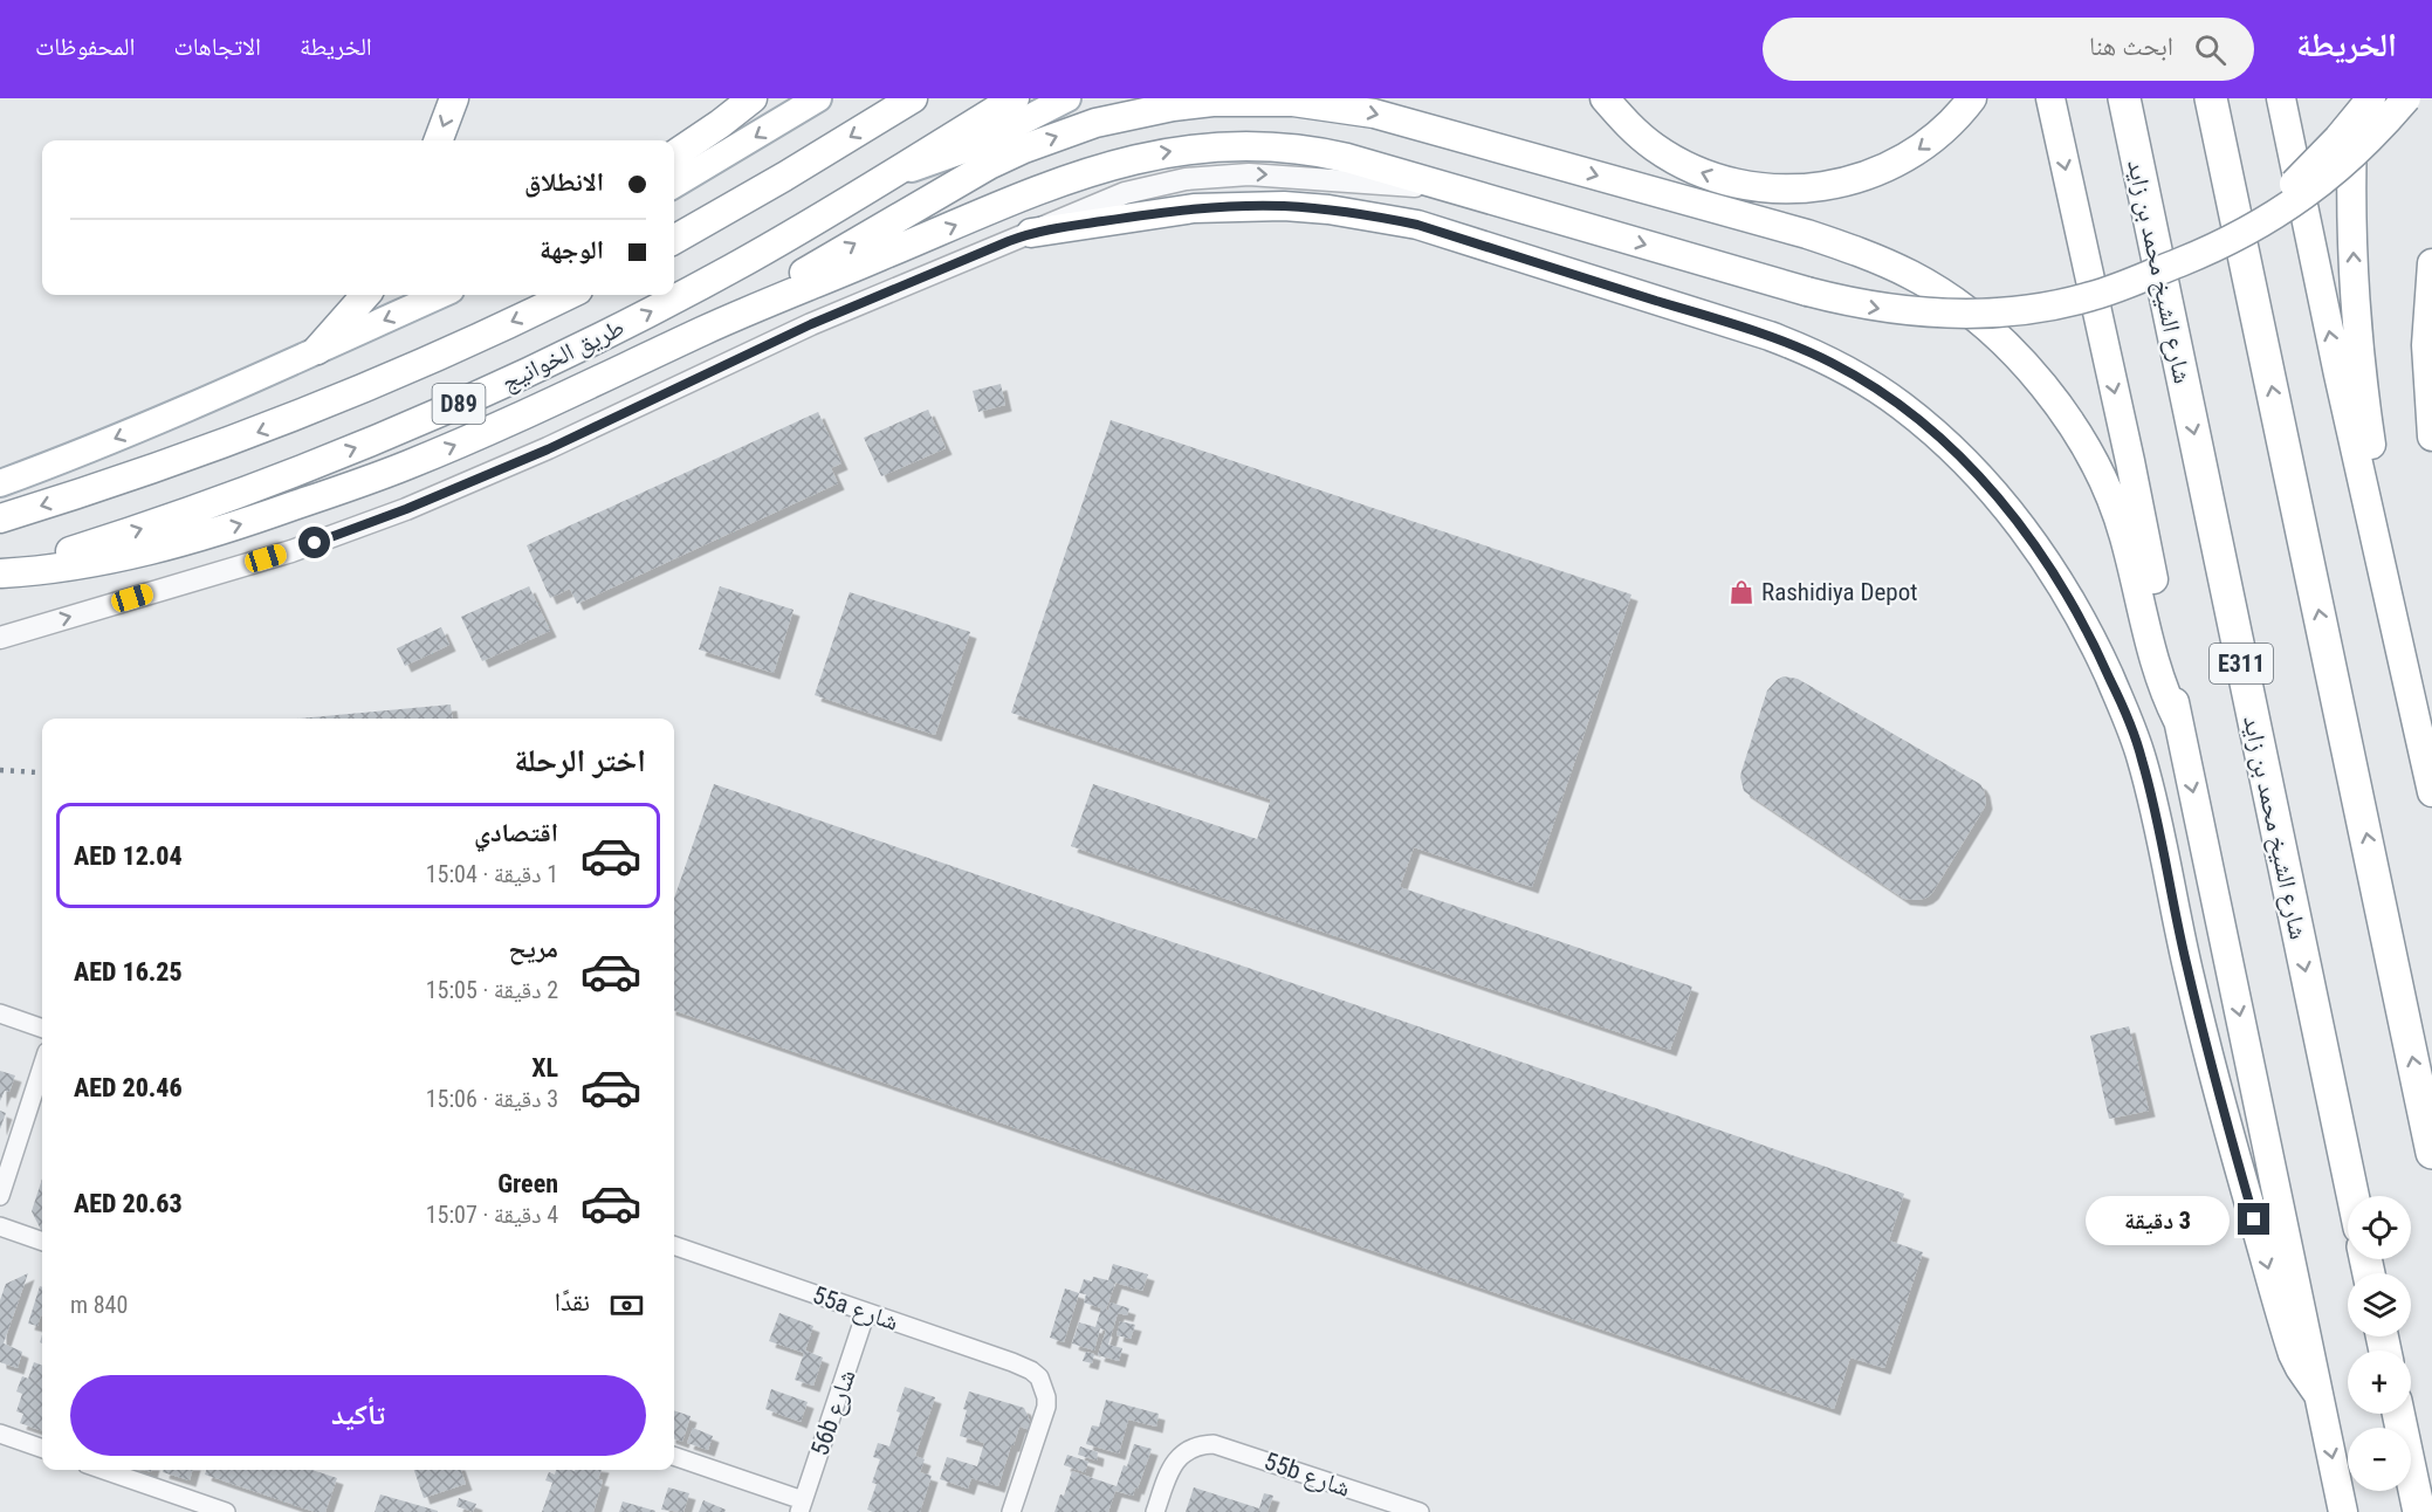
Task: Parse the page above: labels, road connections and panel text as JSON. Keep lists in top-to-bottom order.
{
  "streets": {
    "highway": [
      "شارع الشيخ محمد بن زايد",
      "طريق الخوانيج",
      "D89",
      "E311"
    ],
    "street": ["55a شارع", "56b شارع", "55b شارع"]
  },
  "crossings": [
    ["55a شارع", "56b شارع"]
  ],
  "places": {
    "shop": ["Rashidiya Depot"]
  },
  "page": {
    "header": "الخريطة",
    "search": "ابحث هنا",
    "nav": ["الخريطة", "الاتجاهات", "المحفوظات"],
    "banner": ["الانطلاق", "الوجهة"],
    "heading": "اختر الرحلة",
    "list": [
      {
        "name": "اقتصادي",
        "note": "1 دقيقة · 15:04",
        "value": "AED 12.04"
      },
      {
        "name": "مريح",
        "note": "2 دقيقة · 15:05",
        "value": "AED 16.25"
      },
      {
        "name": "XL",
        "note": "3 دقيقة · 15:06",
        "value": "AED 20.46"
      },
      {
        "name": "Green",
        "note": "4 دقيقة · 15:07",
        "value": "AED 20.63"
      }
    ],
    "map_buttons": ["+", "−"],
    "bubble": "3 دقيقة",
    "pay": ["نقدًا", "840 m"],
    "buttons": "تأكيد"
  }
}
